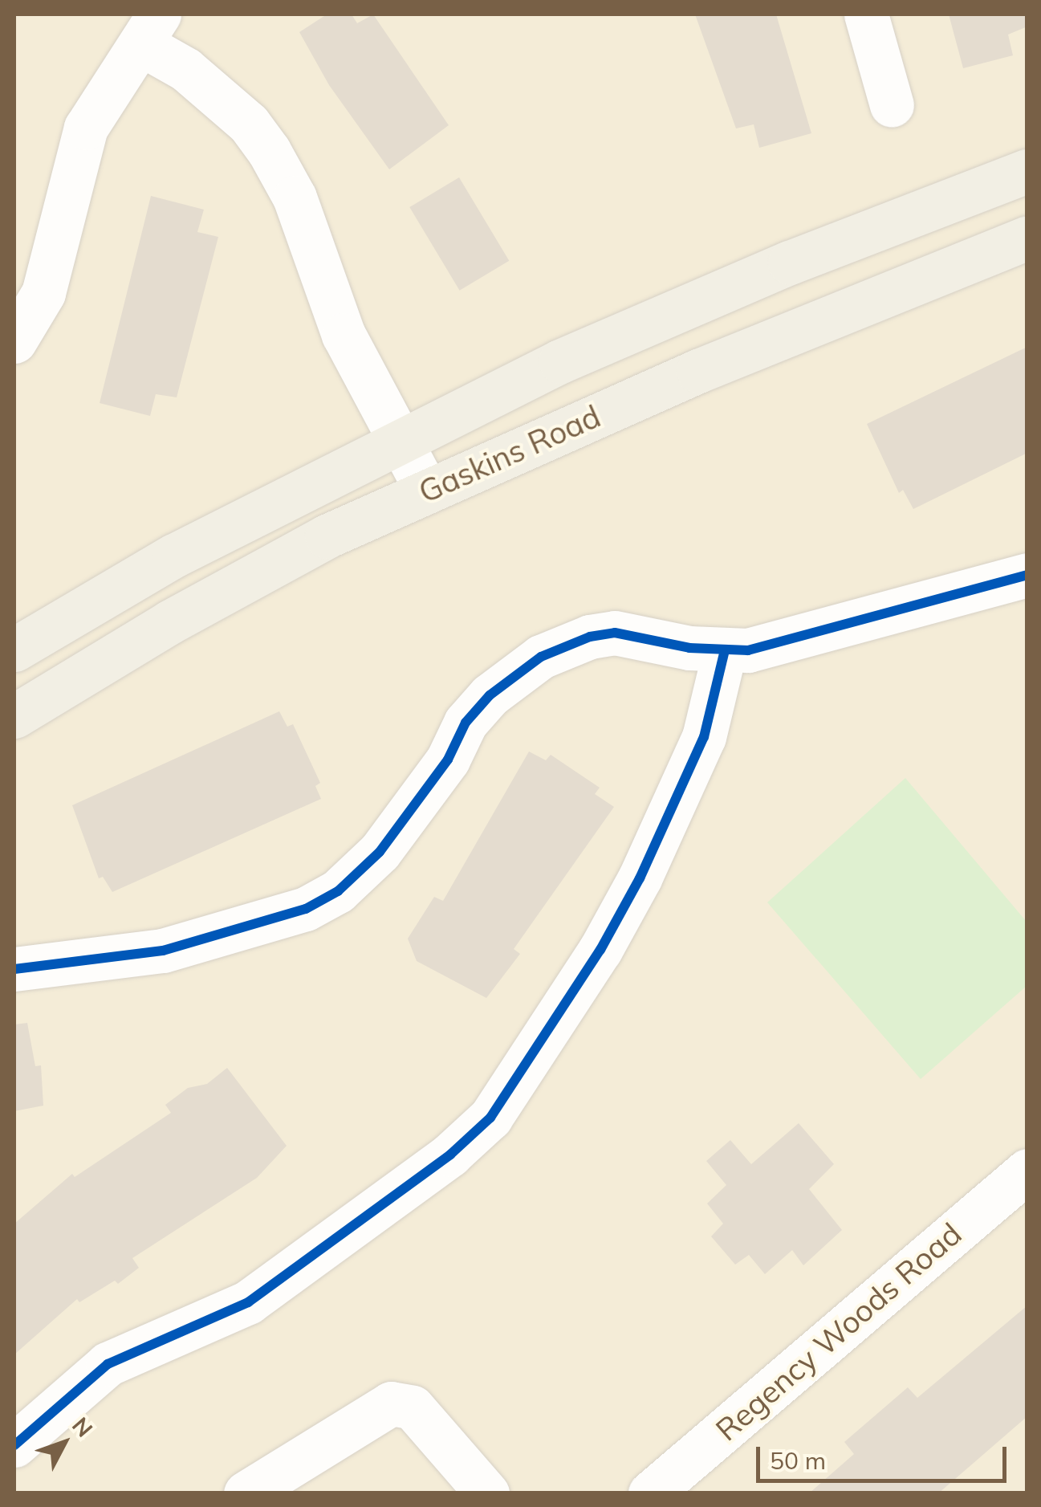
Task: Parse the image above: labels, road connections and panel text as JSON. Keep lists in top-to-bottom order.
{
  "streets": {
    "main road": ["Gaskins Road"],
    "street": ["Regency Woods Road"]
  },
  "scale_bar": "50 m",
  "north": "top right"
}
